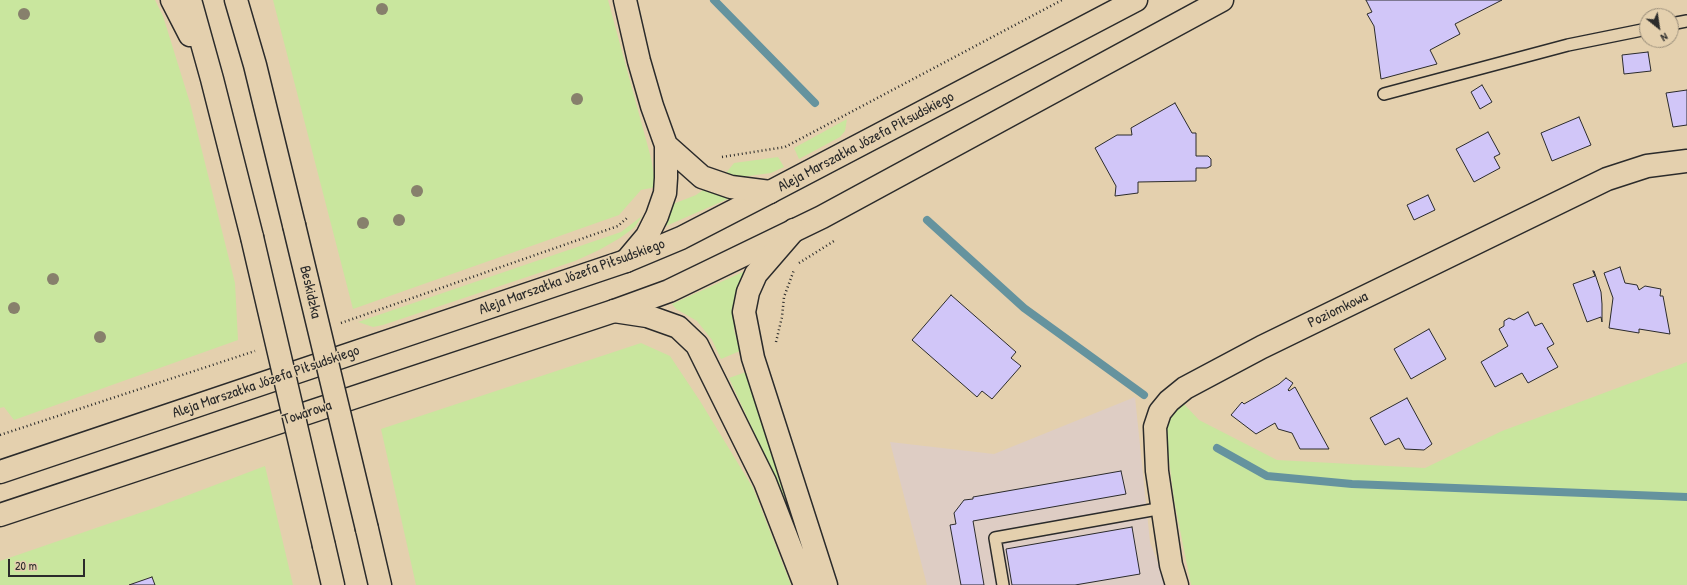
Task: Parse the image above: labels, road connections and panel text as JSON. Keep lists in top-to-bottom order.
{
  "streets": {
    "main road": [
      "Aleja Marszałka Józefa Piłsudskiego",
      "Beskidzka",
      "Poziomkowa",
      "Towarowa"
    ]
  },
  "scale_bar": "20 m",
  "north": "bottom right"
}
